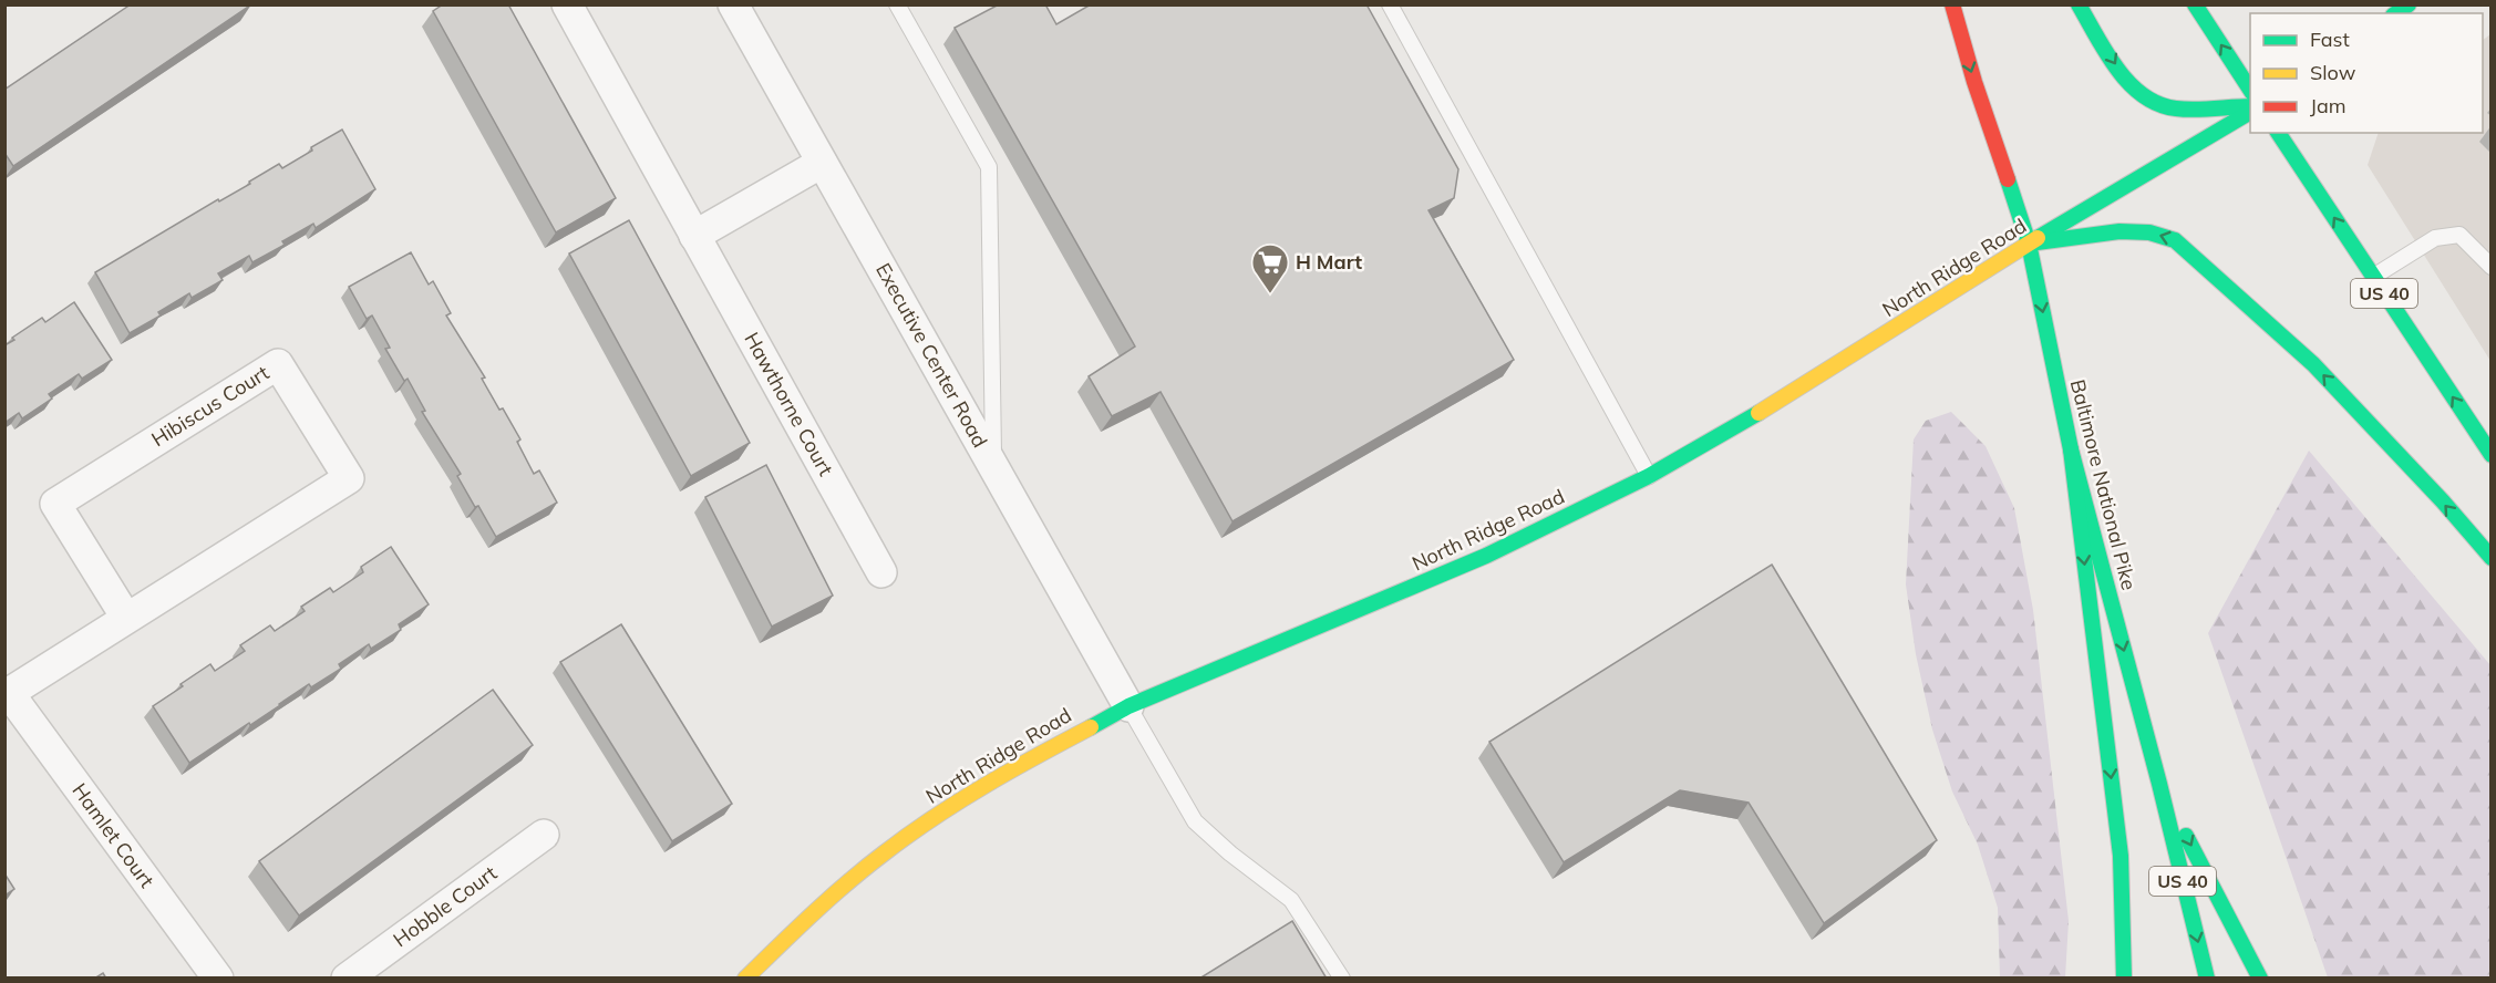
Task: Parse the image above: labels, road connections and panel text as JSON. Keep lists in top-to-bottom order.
{
  "streets": {
    "main road": ["North Ridge Road", "US 40", "Baltimore National Pike"],
    "street": [
      "Executive Center Road",
      "Hawthorne Court",
      "Hibiscus Court",
      "Hamlet Court",
      "Hobble Court"
    ]
  },
  "crossings": [
    ["North Ridge Road", "Executive Center Road"],
    ["North Ridge Road", "Baltimore National Pike"],
    ["Hibiscus Court", "Hamlet Court"]
  ],
  "places": {
    "supermarket": ["H Mart"]
  },
  "legend": ["Fast", "Slow", "Jam"]
}
